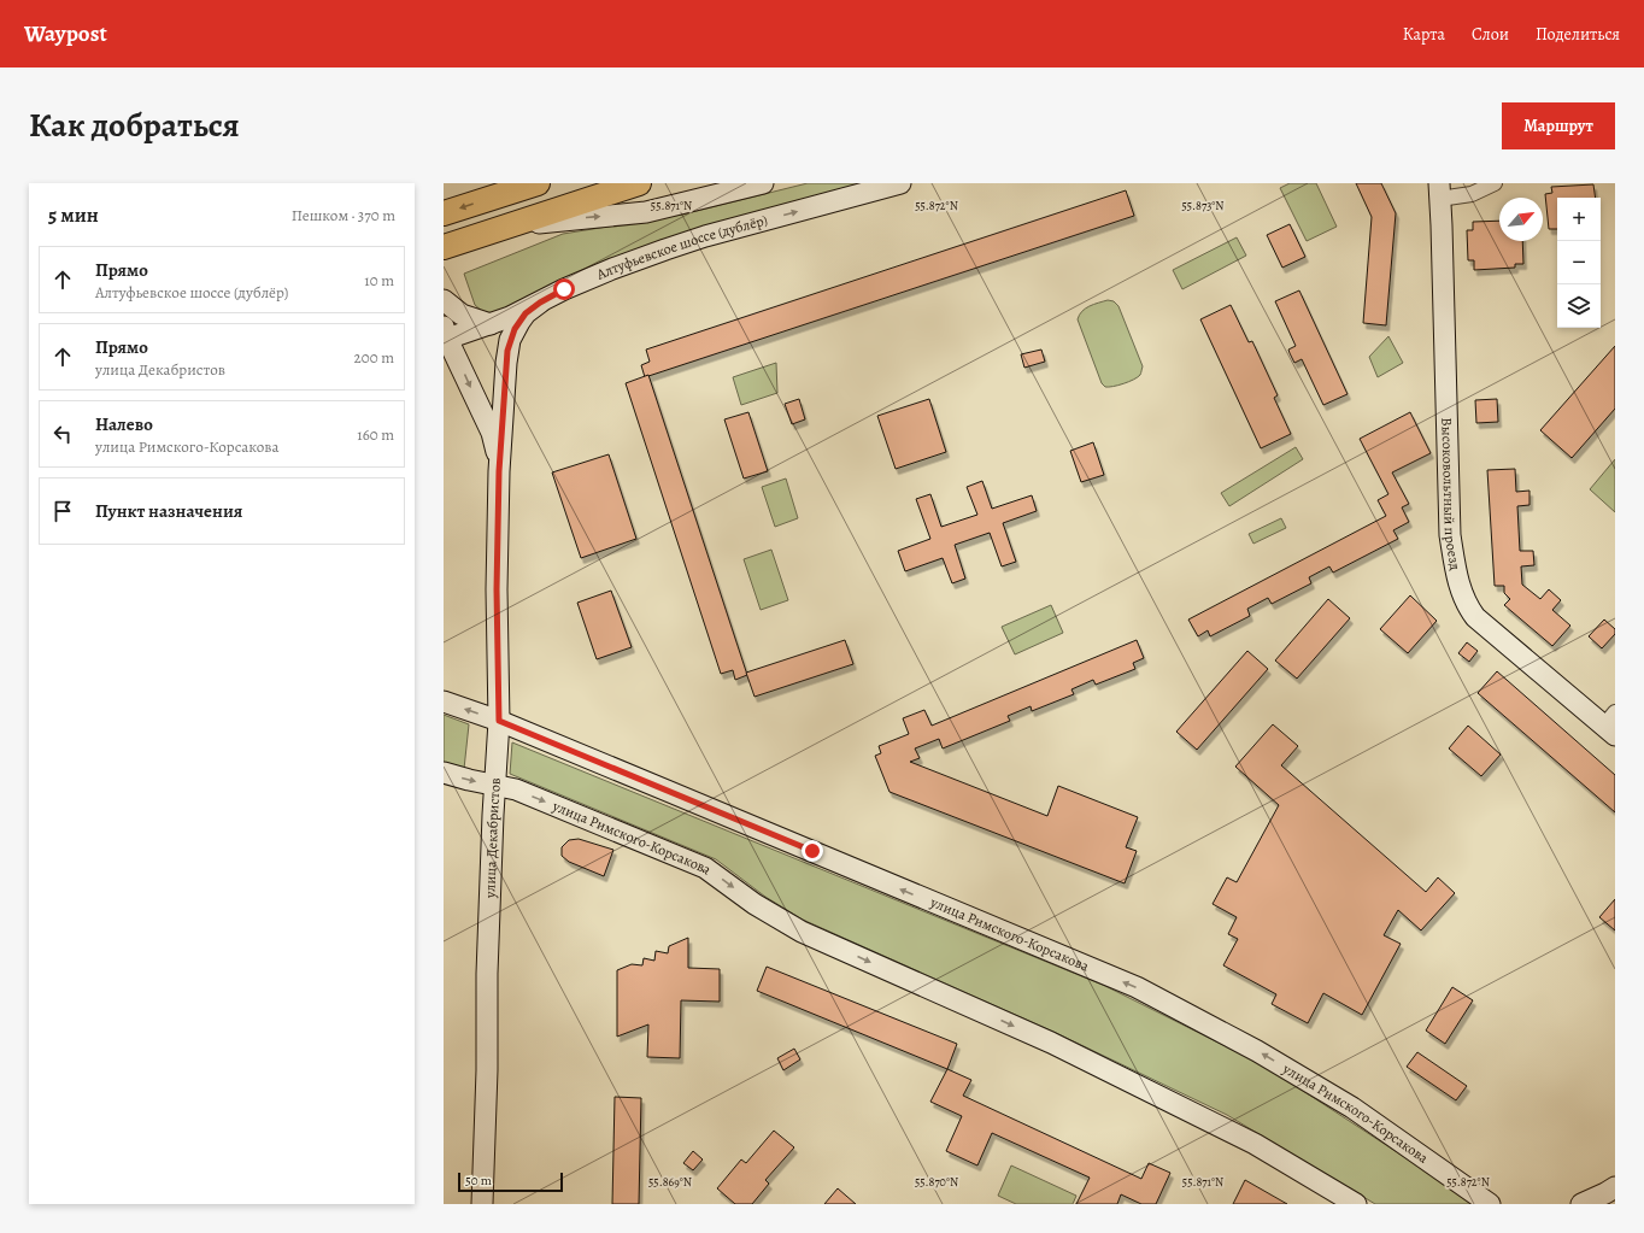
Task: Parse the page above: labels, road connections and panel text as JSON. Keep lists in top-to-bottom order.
{
  "streets": {
    "street": [
      "Алтуфьевское шоссе (дублёр)",
      "Высоковольтный проезд",
      "улица Декабристов",
      "улица Римского-Корсакова"
    ]
  },
  "crossings": [
    ["Алтуфьевское шоссе (дублёр)", "улица Декабристов"],
    ["улица Декабристов", "улица Римского-Корсакова"]
  ],
  "scale_bar": "50 m",
  "north": "top right",
  "page": {
    "header": "Waypost",
    "nav": ["Карта", "Слои", "Поделиться"],
    "title": "Как добраться",
    "buttons": "Маршрут",
    "heading": ["5 мин", "Пешком · 370 m"],
    "map_buttons": ["+", "−"],
    "list": [
      ["Прямо", "Алтуфьевское шоссе (дублёр)", "10 m"],
      ["Прямо", "улица Декабристов", "200 m"],
      ["Налево", "улица Римского-Корсакова", "160 m"],
      "Пункт назначения"
    ],
    "scale": "50 m"
  },
  "coordinates": [
    "55.871°N",
    "55.872°N",
    "55.873°N",
    "55.869°N",
    "55.870°N"
  ]
}
